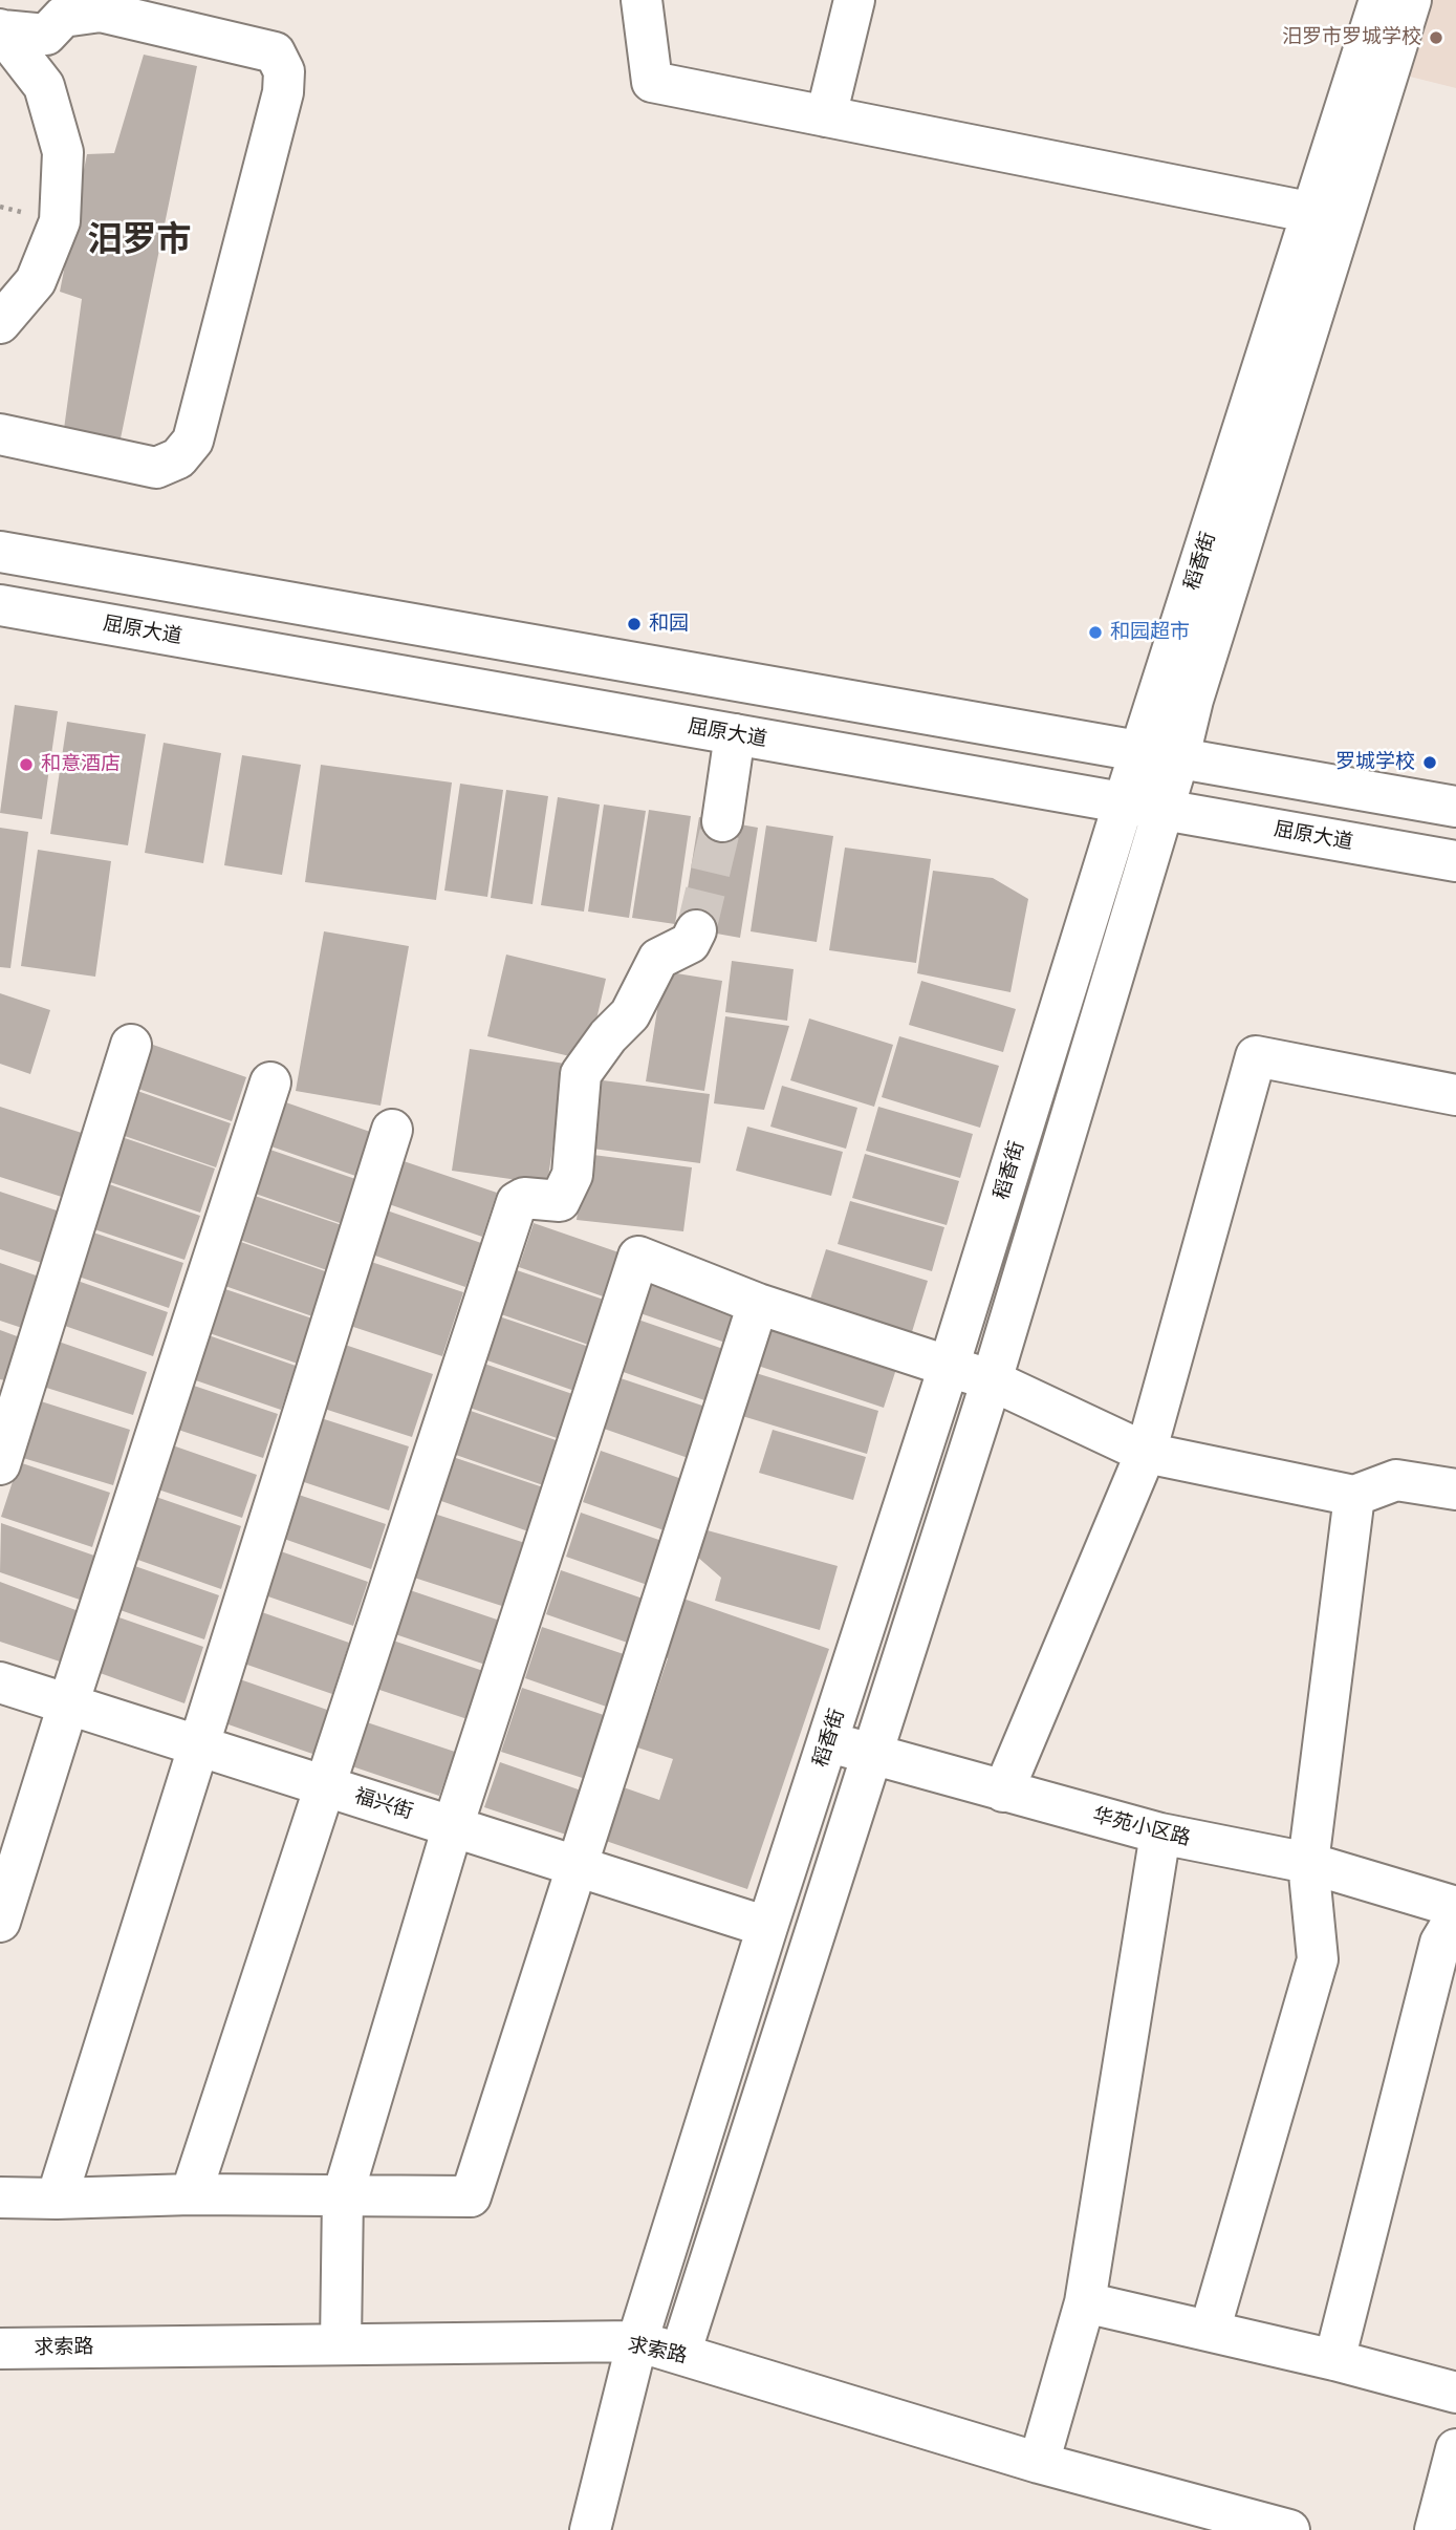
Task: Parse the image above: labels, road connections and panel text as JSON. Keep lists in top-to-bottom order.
{
  "streets": {
    "street": [
      "稻香街",
      "屈原大道",
      "福兴街",
      "华苑小区路",
      "求索路"
    ]
  },
  "crossings": [
    ["稻香街", "屈原大道"],
    ["稻香街", "福兴街"],
    ["稻香街", "华苑小区路"],
    ["稻香街", "求索路"]
  ],
  "districts": ["汨罗市"],
  "places": [
    "汨罗市罗城学校",
    "和园",
    "和园超市",
    "罗城学校",
    "和意酒店"
  ]
}
